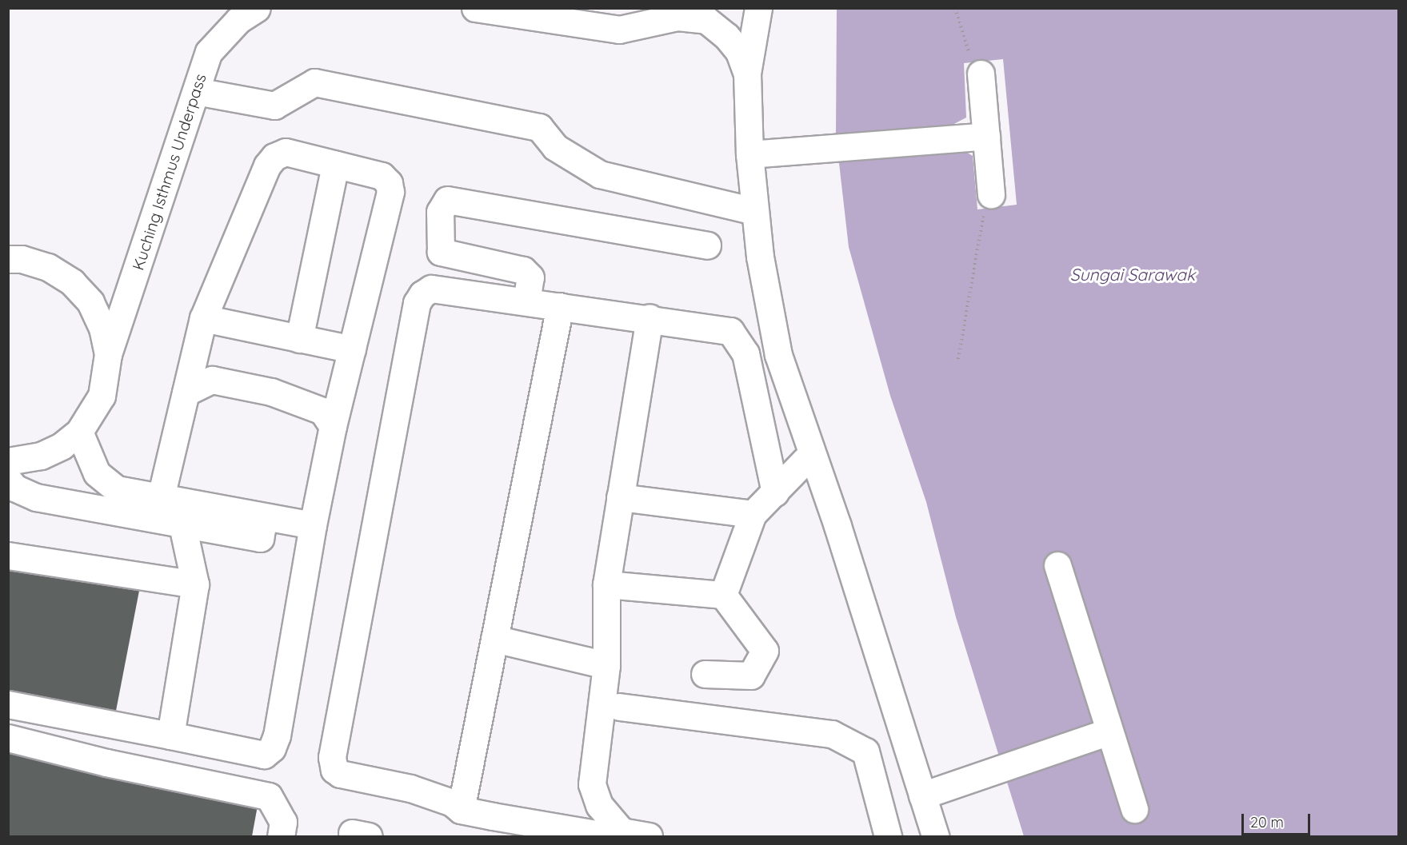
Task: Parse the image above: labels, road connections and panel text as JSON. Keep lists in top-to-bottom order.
{
  "streets": {
    "street": ["Kuching Isthmus Underpass"]
  },
  "water": ["Sungai Sarawak"],
  "scale_bar": "20 m"
}
